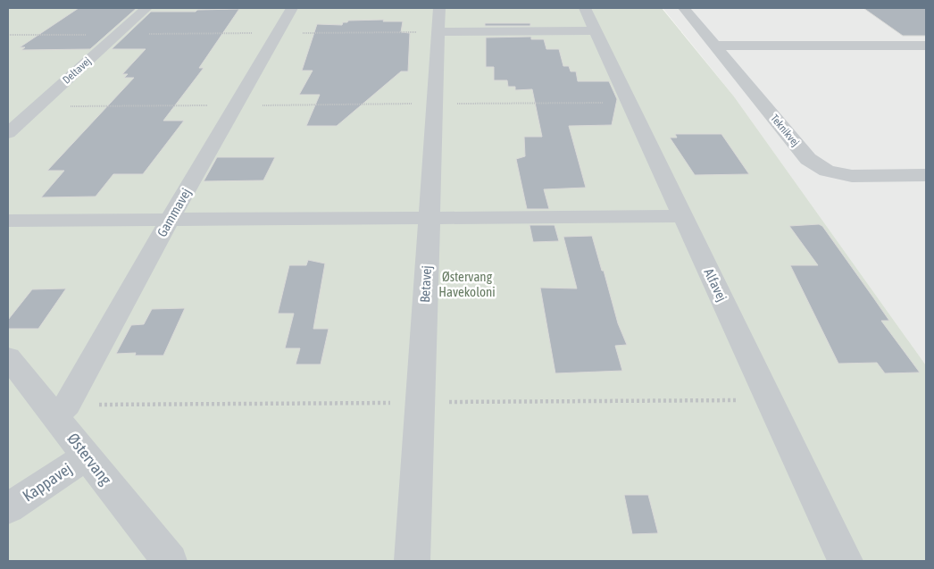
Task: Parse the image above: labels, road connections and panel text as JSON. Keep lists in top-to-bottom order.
{
  "streets": {
    "street": [
      "Deltavej",
      "Teknikvej",
      "Gammavej",
      "Betavej",
      "Alfavej",
      "Østervang",
      "Kappavej"
    ]
  },
  "crossings": [
    ["Gammavej", "Østervang"],
    ["Østervang", "Kappavej"]
  ],
  "parks": ["Østervang Havekoloni"]
}
